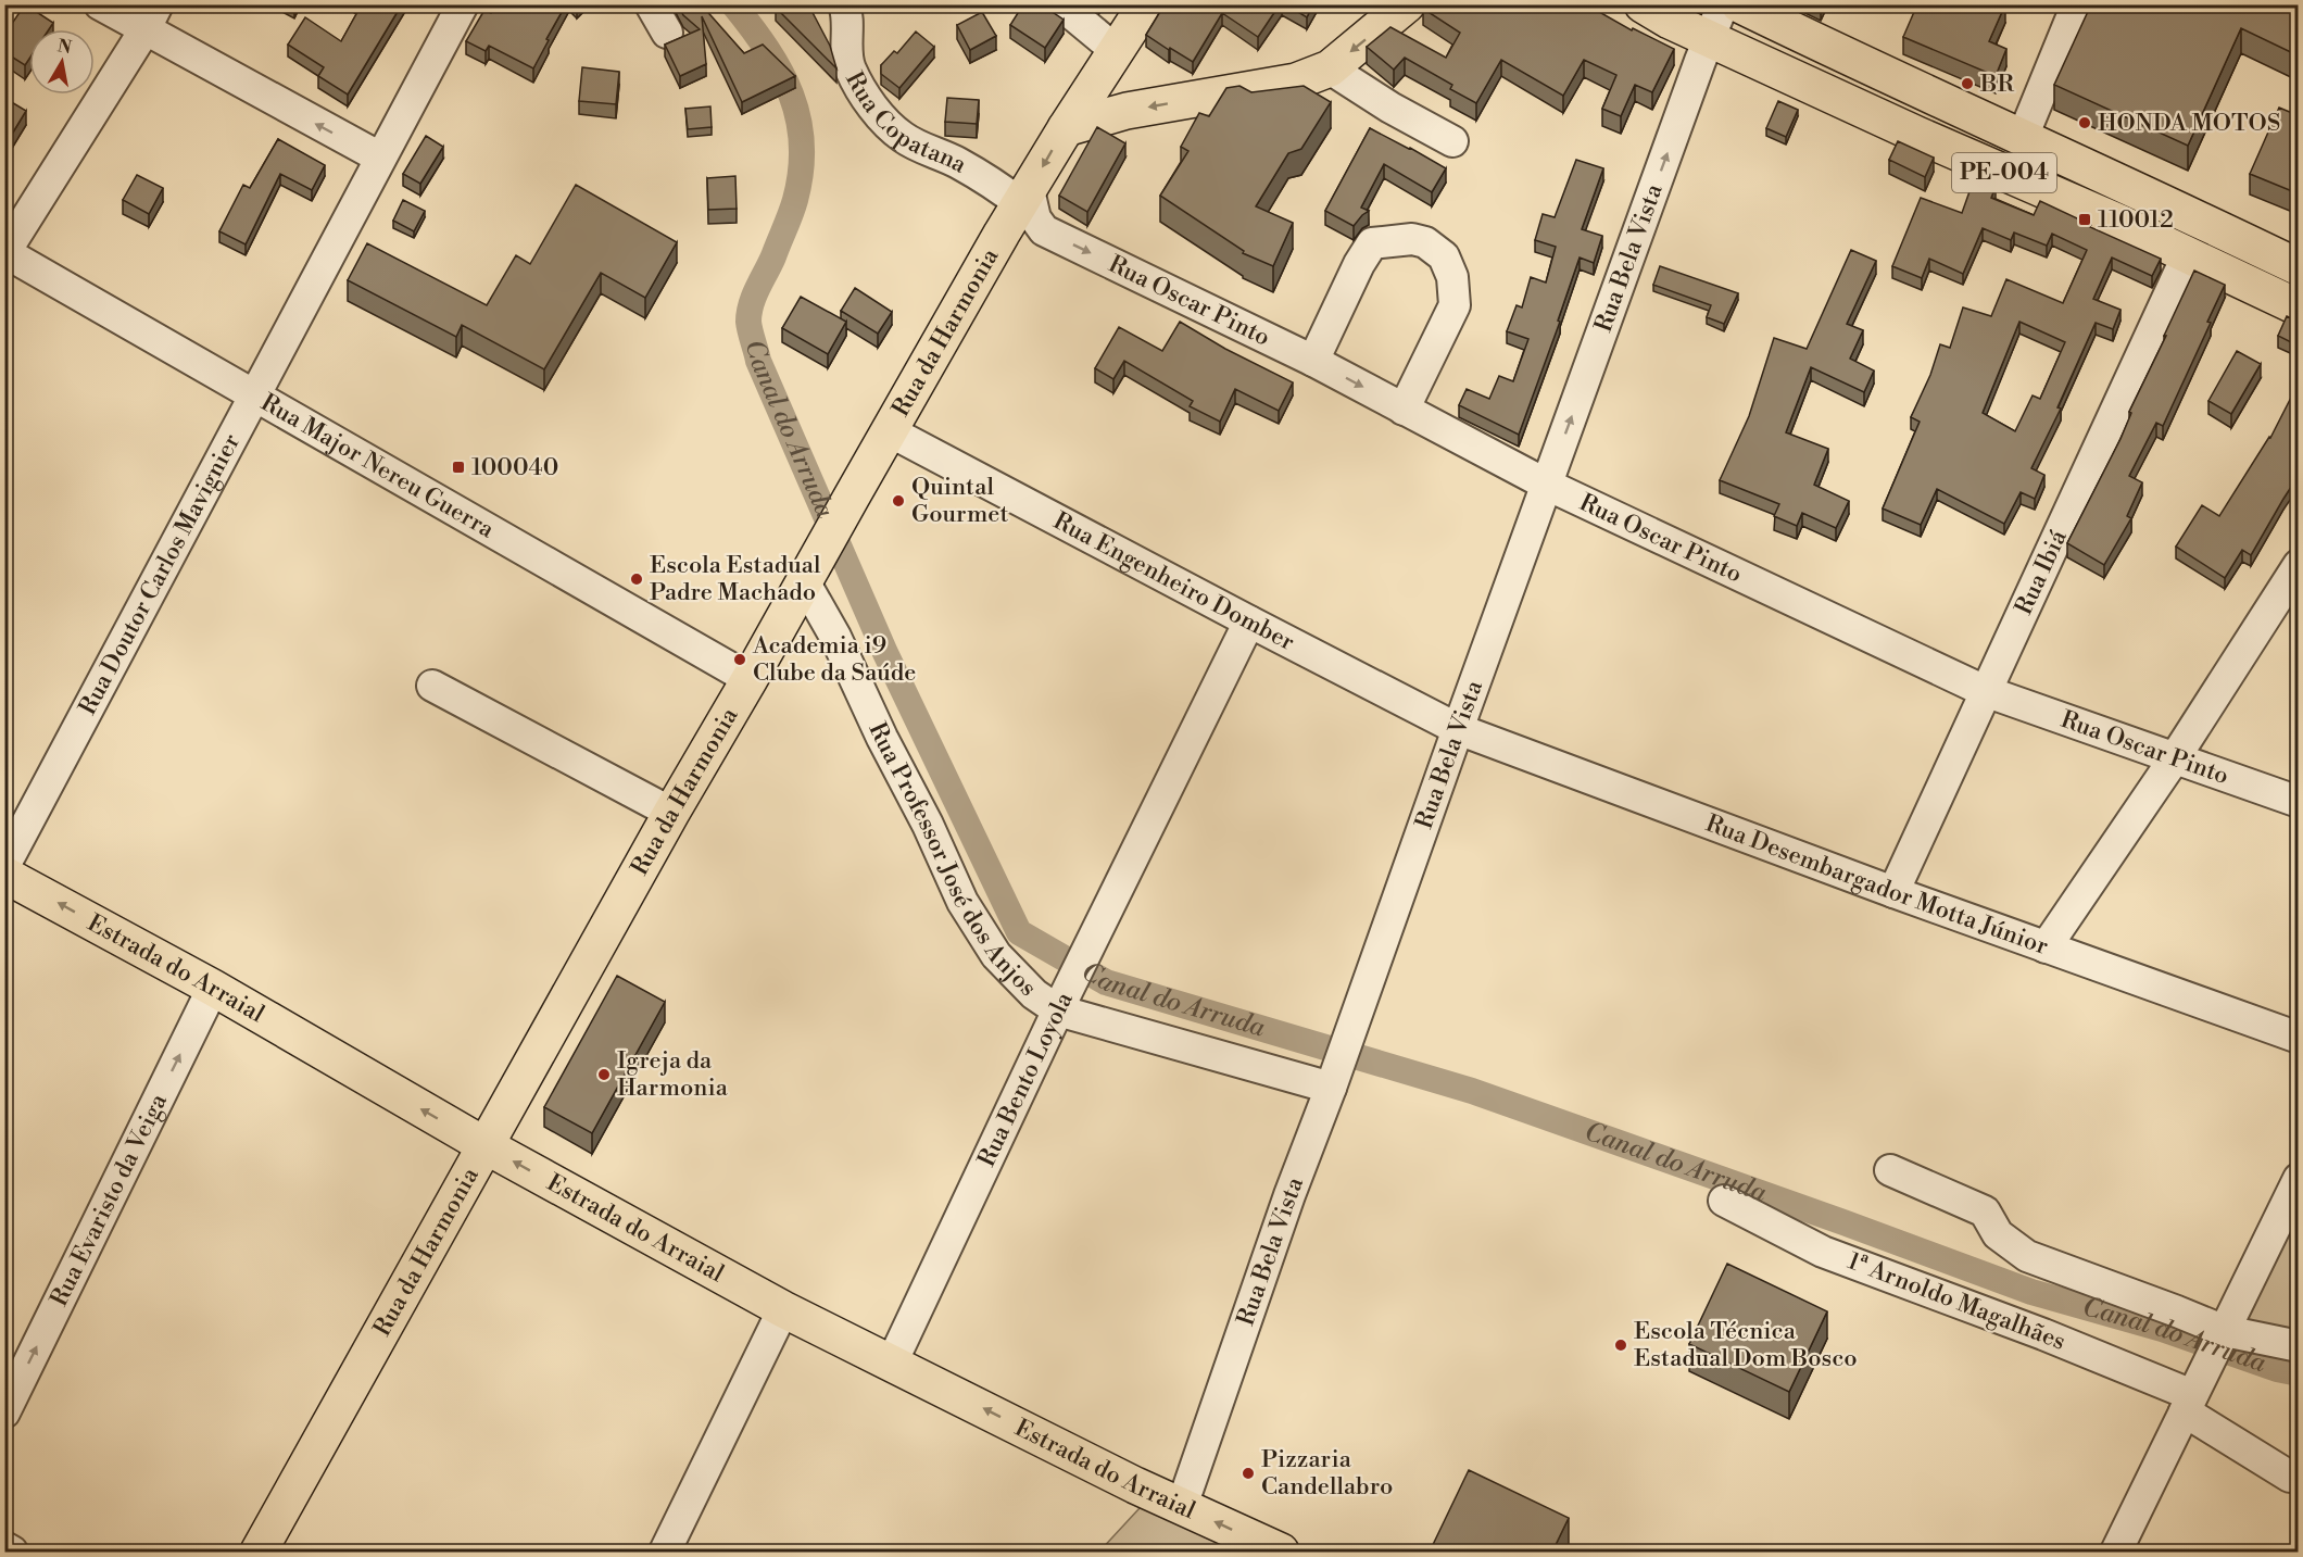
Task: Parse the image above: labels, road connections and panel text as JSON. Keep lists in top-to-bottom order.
{
  "streets": {
    "main road": ["PE-004", "Rua da Harmonia", "Estrada do Arraial"],
    "street": [
      "Rua Copatana",
      "Rua Bela Vista",
      "Rua Oscar Pinto",
      "Rua Major Nereu Guerra",
      "Rua Ibiá",
      "Rua Doutor Carlos Mavignier",
      "Rua Engenheiro Domber",
      "Rua Professor José dos Anjos",
      "Rua Desembargador Motta Júnior",
      "Rua Bento Loyola",
      "Rua Evaristo da Veiga",
      "1ª Arnoldo Magalhães"
    ]
  },
  "crossings": [
    ["Rua Copatana", "Rua da Harmonia"],
    ["PE-004", "Rua Bela Vista"],
    ["PE-004", "Rua Ibiá"],
    ["Rua Bela Vista", "Rua Oscar Pinto"],
    ["Rua Bela Vista", "Rua Engenheiro Domber"],
    ["Rua Bela Vista", "Rua Professor José dos Anjos"],
    ["Rua Bela Vista", "Rua Desembargador Motta Júnior"],
    ["Rua Bela Vista", "Estrada do Arraial"],
    ["Rua Oscar Pinto", "Rua da Harmonia"],
    ["Rua Oscar Pinto", "Rua Ibiá"],
    ["Rua da Harmonia", "Rua Major Nereu Guerra"],
    ["Rua da Harmonia", "Rua Engenheiro Domber"],
    ["Rua da Harmonia", "Rua Professor José dos Anjos"],
    ["Rua da Harmonia", "Estrada do Arraial"],
    ["Rua Major Nereu Guerra", "Rua Doutor Carlos Mavignier"],
    ["Rua Ibiá", "Rua Desembargador Motta Júnior"],
    ["Rua Engenheiro Domber", "Rua Desembargador Motta Júnior"],
    ["Rua Engenheiro Domber", "Rua Bento Loyola"],
    ["Rua Professor José dos Anjos", "Rua Bento Loyola"],
    ["Estrada do Arraial", "Rua Bento Loyola"],
    ["Estrada do Arraial", "Rua Evaristo da Veiga"]
  ],
  "one_way": ["Estrada do Arraial", "Rua Evaristo da Veiga"],
  "water": ["Canal do Arruda"],
  "places": {
    "other": [
      "BR",
      "HONDA MOTOS",
      "Quintal Gourmet",
      "Escola Estadual Padre Machado",
      "Academia i9 Clube da Saúde",
      "Igreja da Harmonia",
      "Escola Técnica Estadual Dom Bosco",
      "Pizzaria Candellabro"
    ],
    "transit": ["110012", "100040"]
  },
  "north": "top"
}
